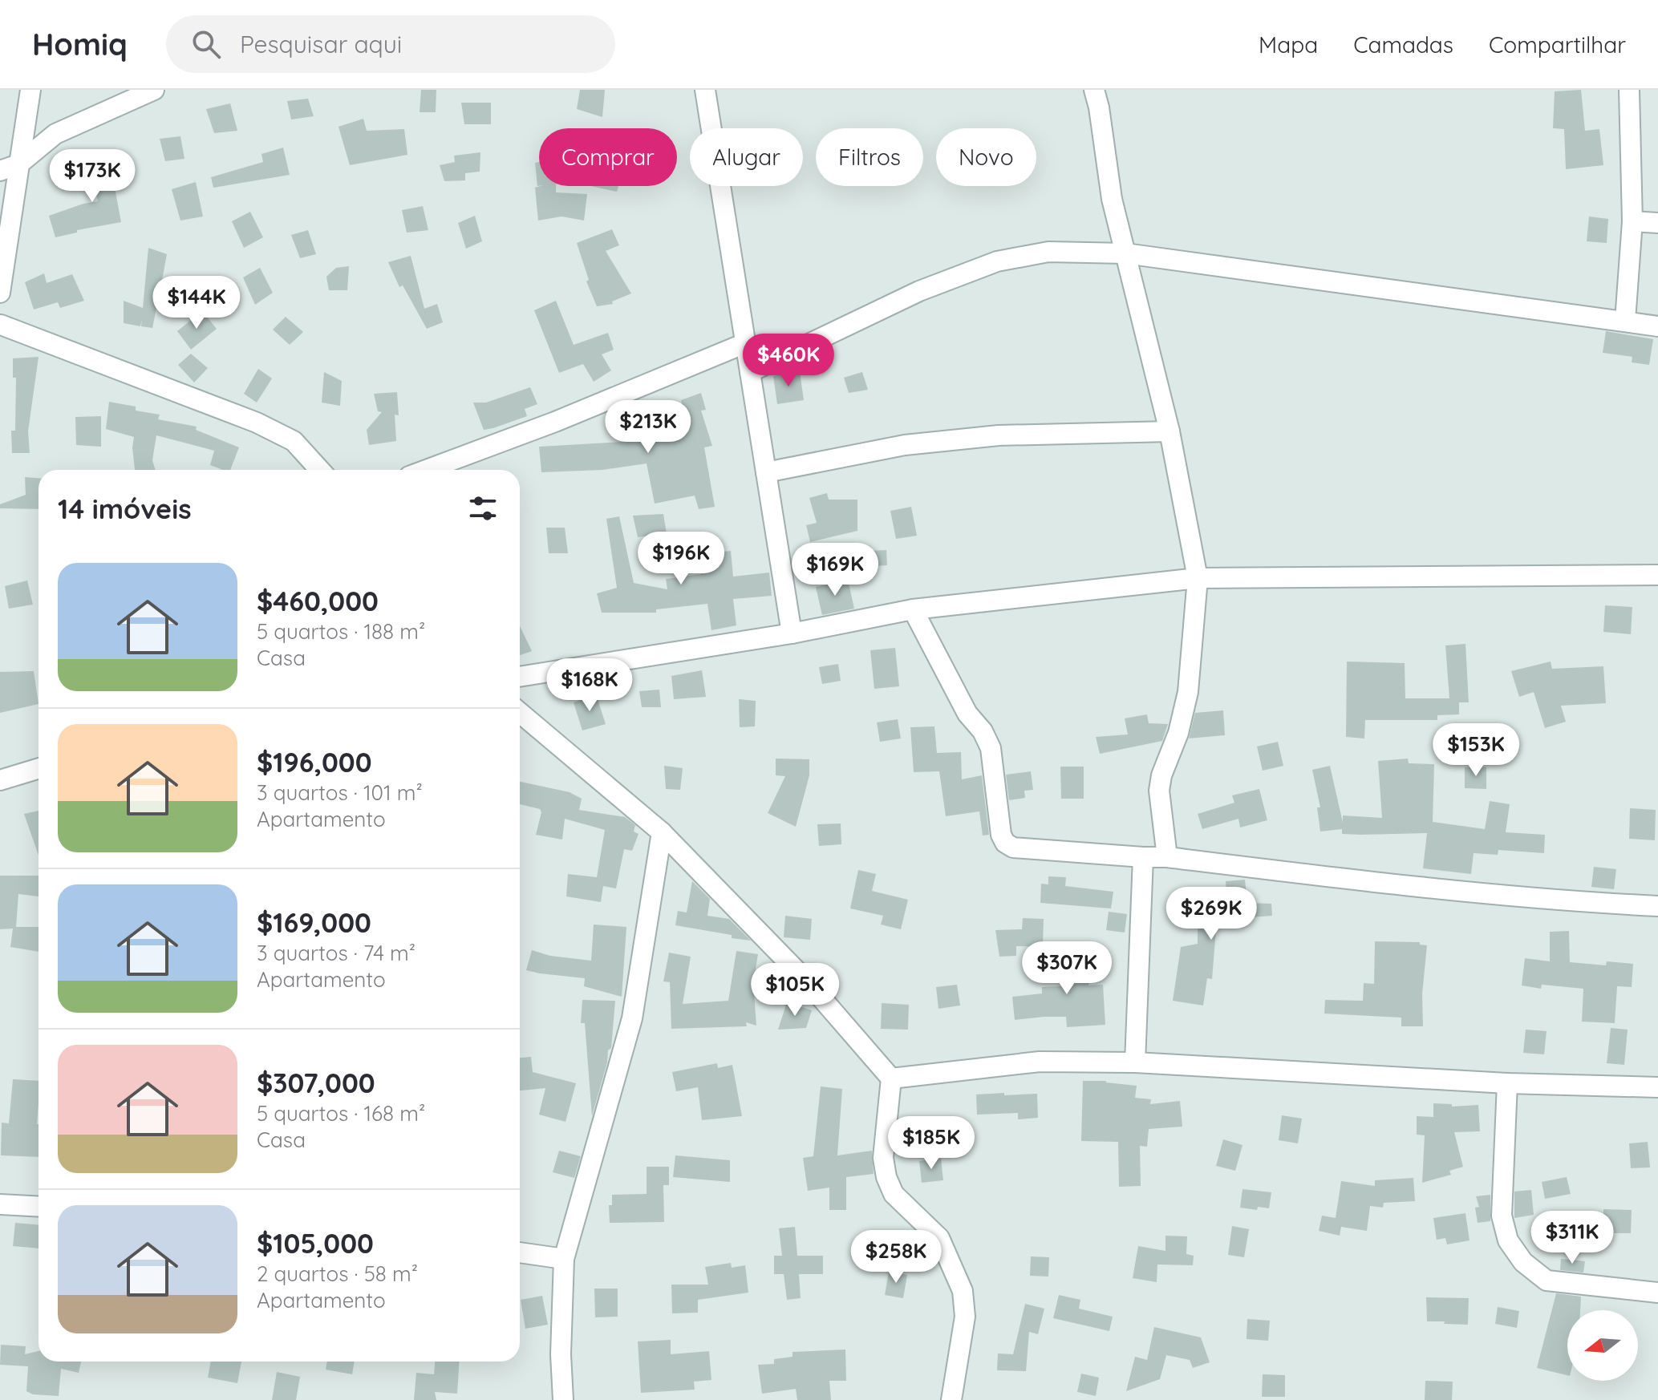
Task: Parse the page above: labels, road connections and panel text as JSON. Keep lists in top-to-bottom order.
{
  "north": "left",
  "page": {
    "header": "Homiq",
    "search": "Pesquisar aqui",
    "nav": ["Mapa", "Camadas", "Compartilhar"],
    "chip": [
      "Comprar",
      "Alugar",
      "Filtros",
      "Novo"
    ],
    "price": [
      "$173K",
      "$144K",
      "$460K",
      "$213K",
      "$196K",
      "$169K",
      "$168K",
      "$153K",
      "$269K",
      "$307K",
      "$105K",
      "$185K",
      "$311K",
      "$258K"
    ],
    "heading": "14 imóveis",
    "list": [
      {
        "name": "$460,000",
        "note": "5 quartos · 188 m² · Casa"
      },
      {
        "name": "$196,000",
        "note": "3 quartos · 101 m² · Apartamento"
      },
      {
        "name": "$169,000",
        "note": "3 quartos · 74 m² · Apartamento"
      },
      {
        "name": "$307,000",
        "note": "5 quartos · 168 m² · Casa"
      },
      {
        "name": "$105,000",
        "note": "2 quartos · 58 m² · Apartamento"
      }
    ]
  }
}
